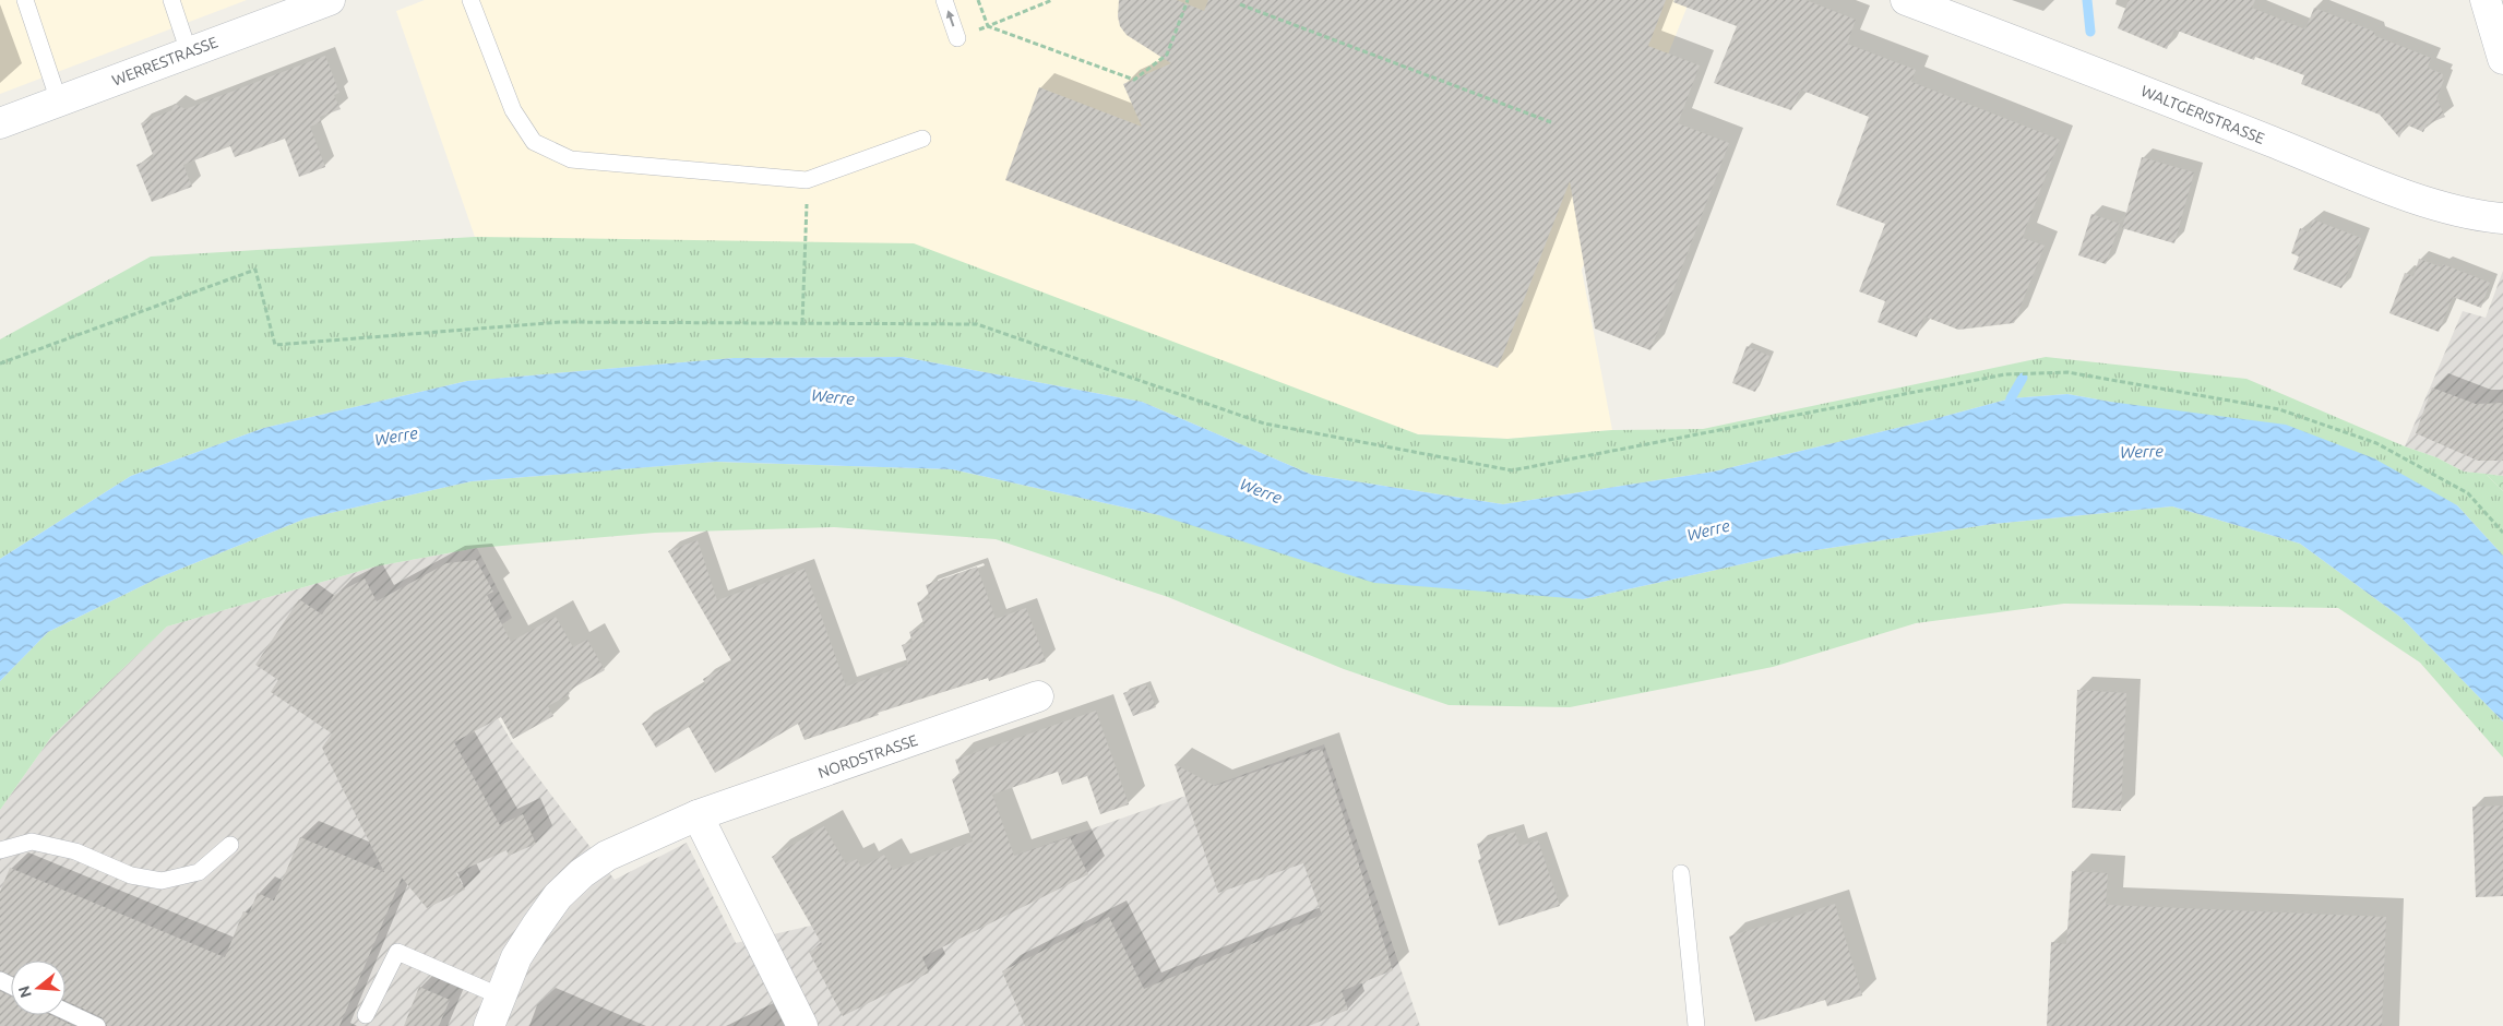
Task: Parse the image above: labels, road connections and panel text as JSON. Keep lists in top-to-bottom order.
{
  "streets": {
    "street": ["WERRESTRASSE", "WALTGERISTRASSE", "NORDSTRASSE"]
  },
  "water": ["Werre"],
  "north": "left"
}
